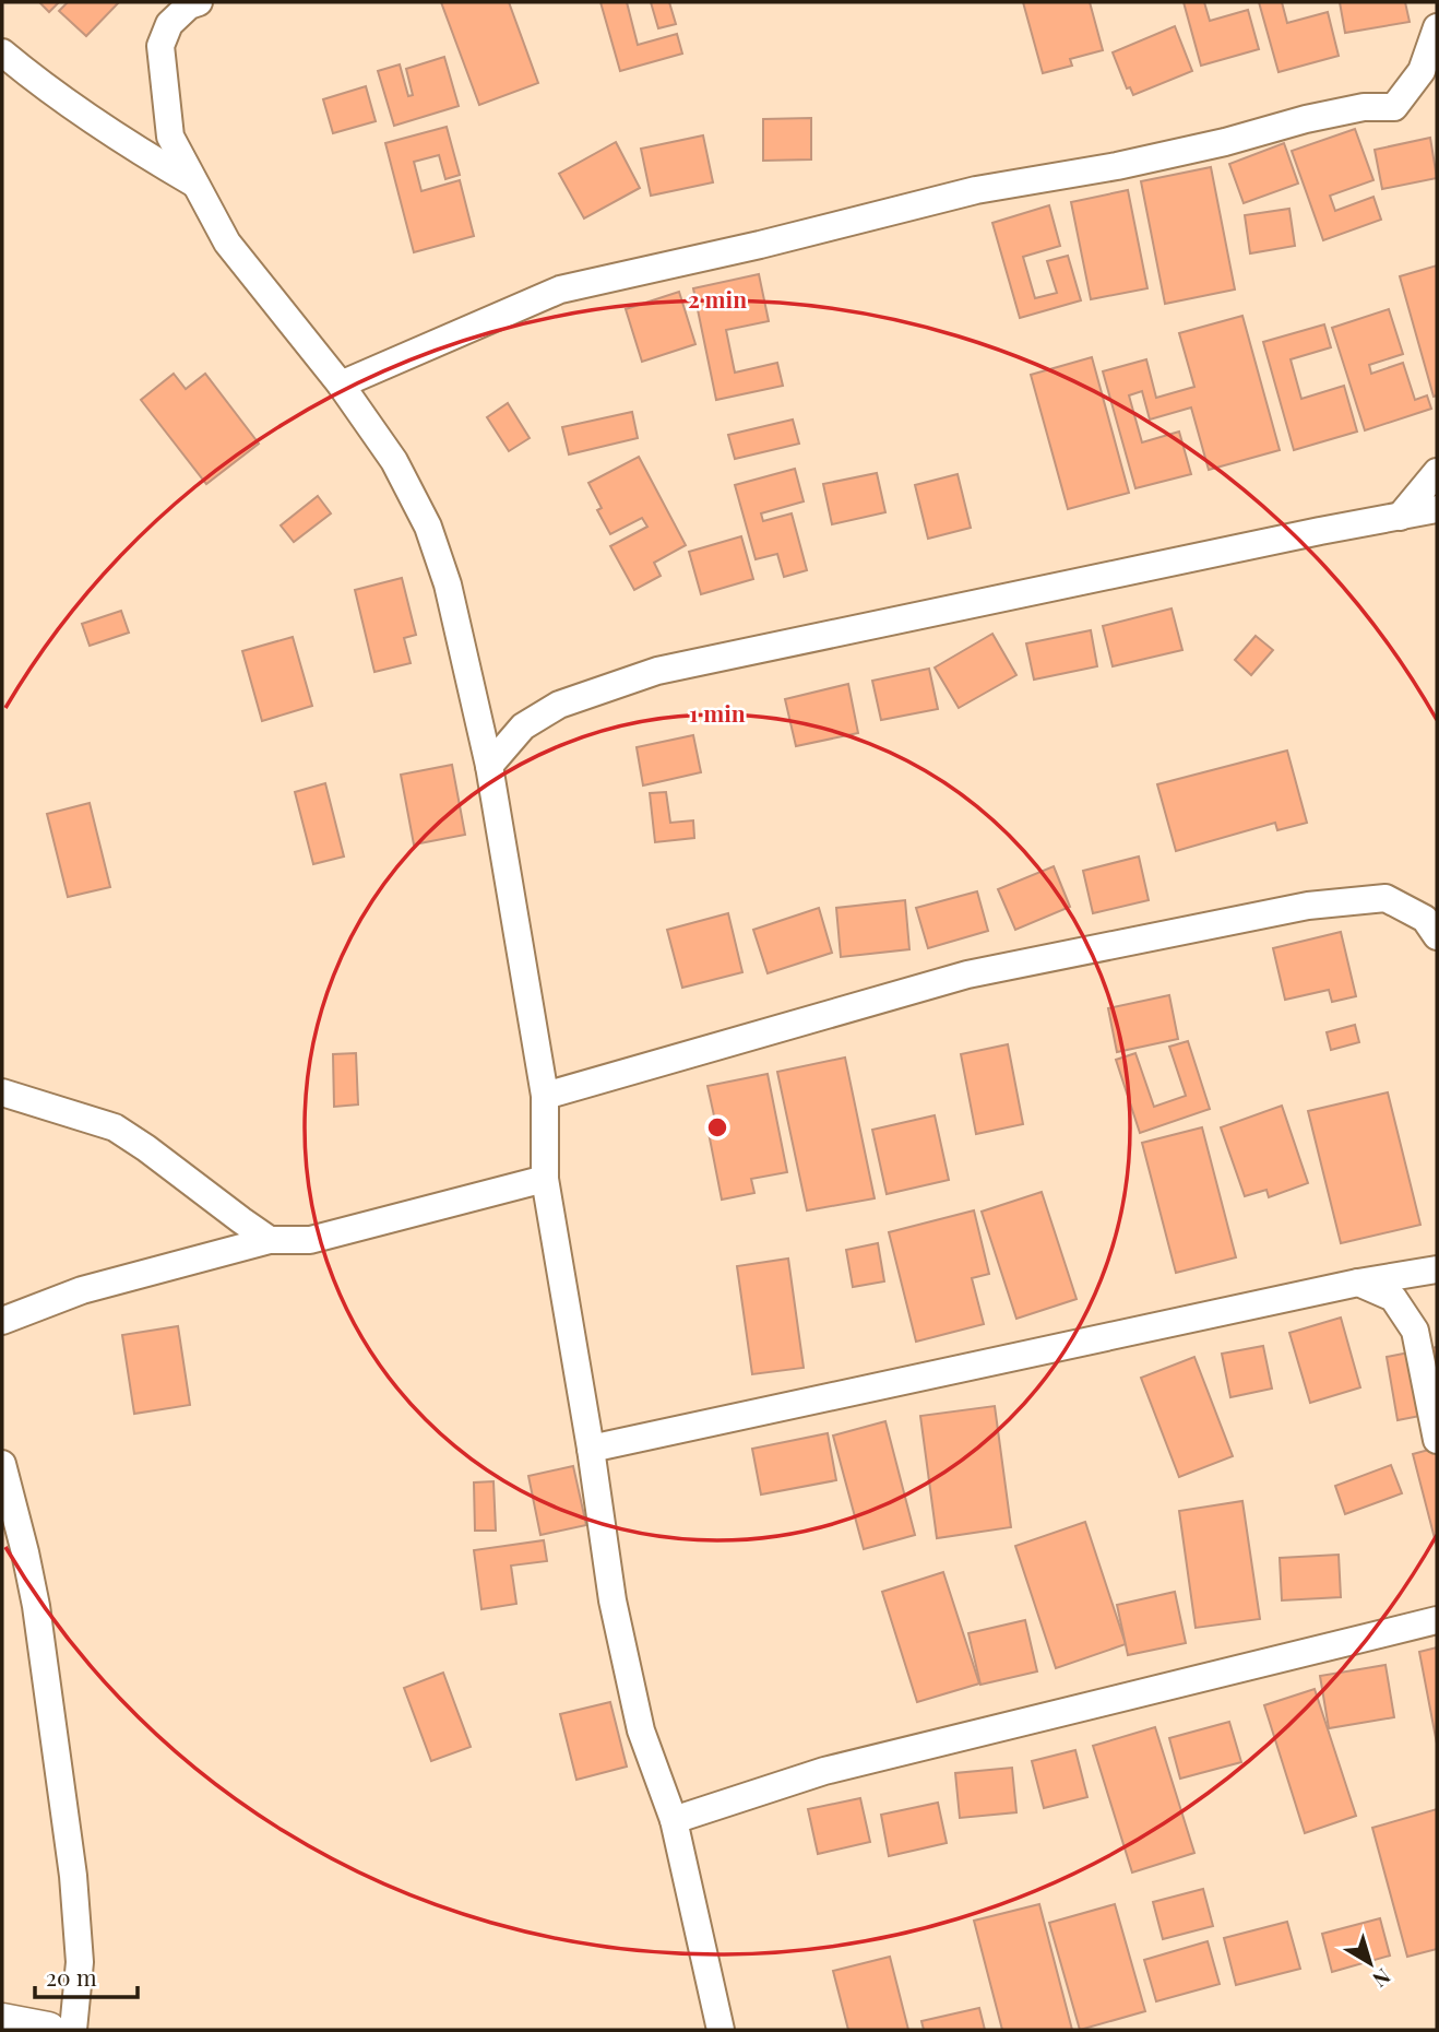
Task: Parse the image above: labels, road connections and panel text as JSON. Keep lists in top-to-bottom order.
{
  "scale_bar": "20 m",
  "north": "bottom right",
  "rings": ["2 min", "1 min"]
}
